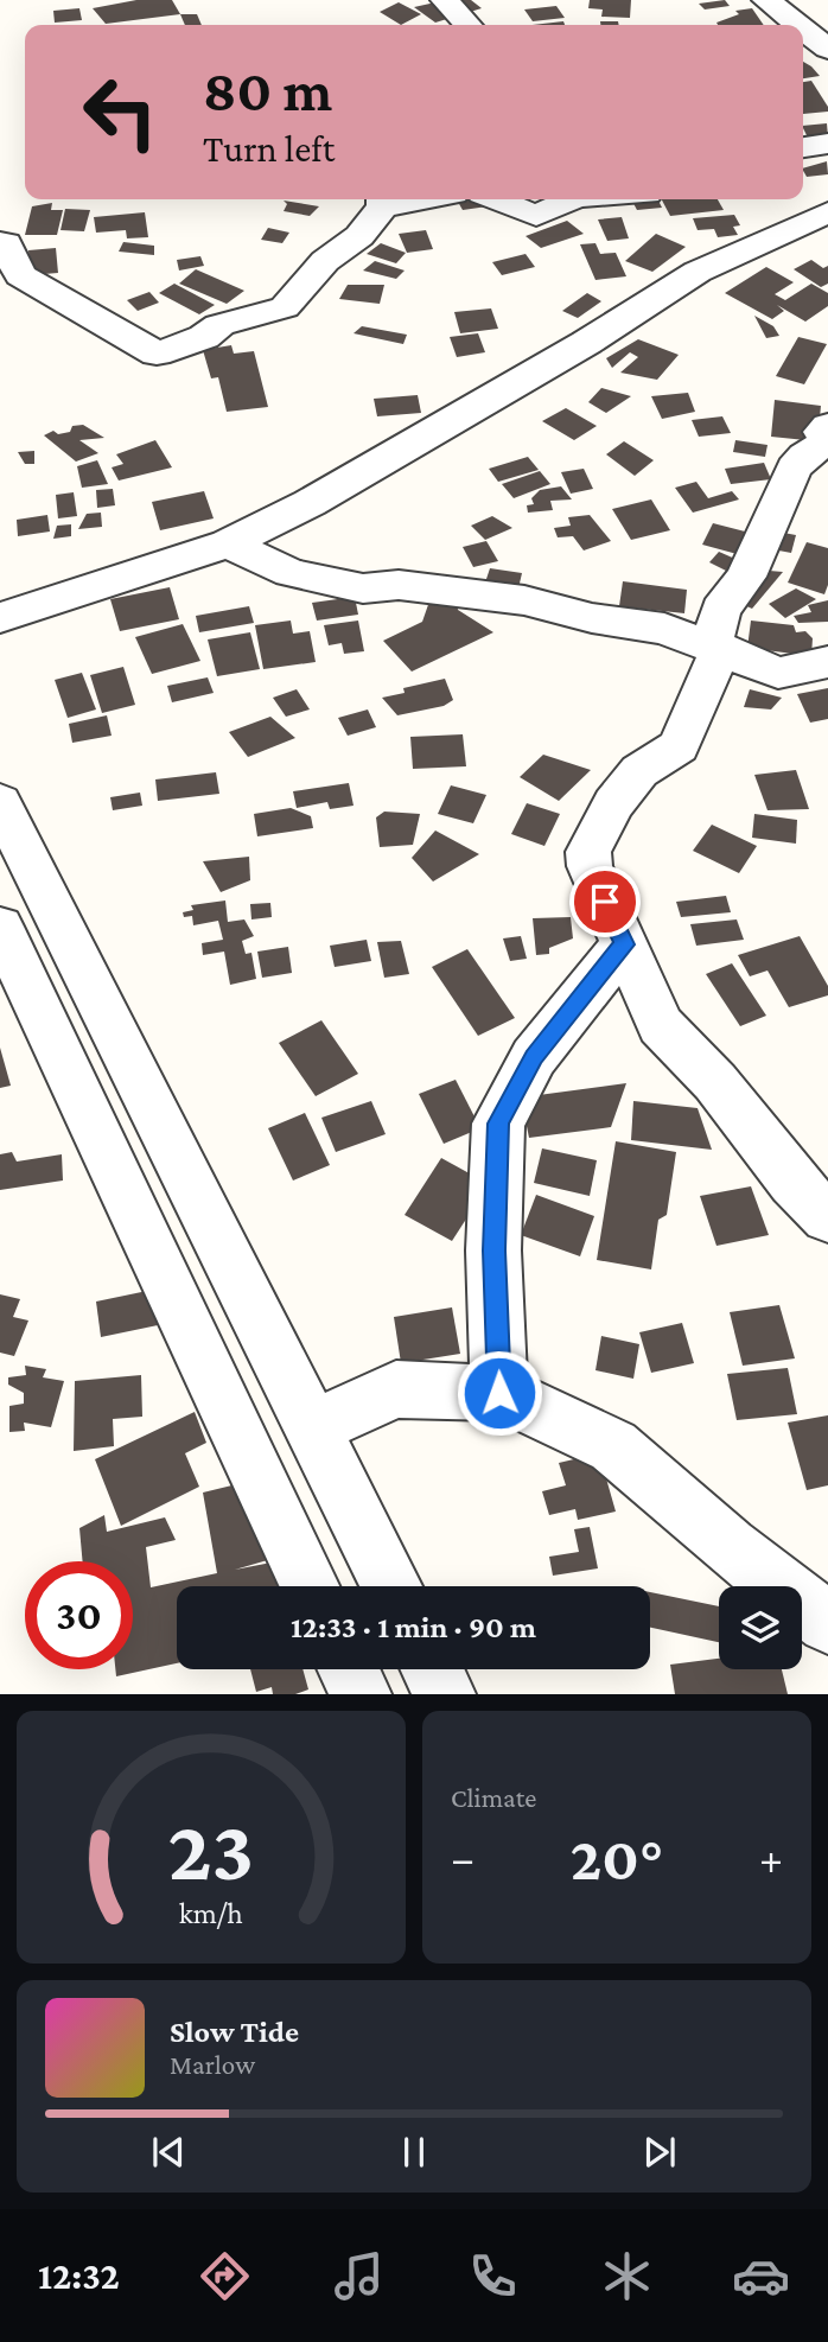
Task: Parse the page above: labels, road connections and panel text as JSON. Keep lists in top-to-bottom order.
{
  "page": {
    "turn": ["80 m", "Turn left"],
    "limit": "30",
    "trip": "12:33 · 1 min · 90 m",
    "tile": "Climate",
    "heat": ["−", "20°", "+"],
    "song": ["Slow Tide", "Marlow"],
    "tabs": "12:32",
    "gauge": ["23", "km/h"]
  }
}
